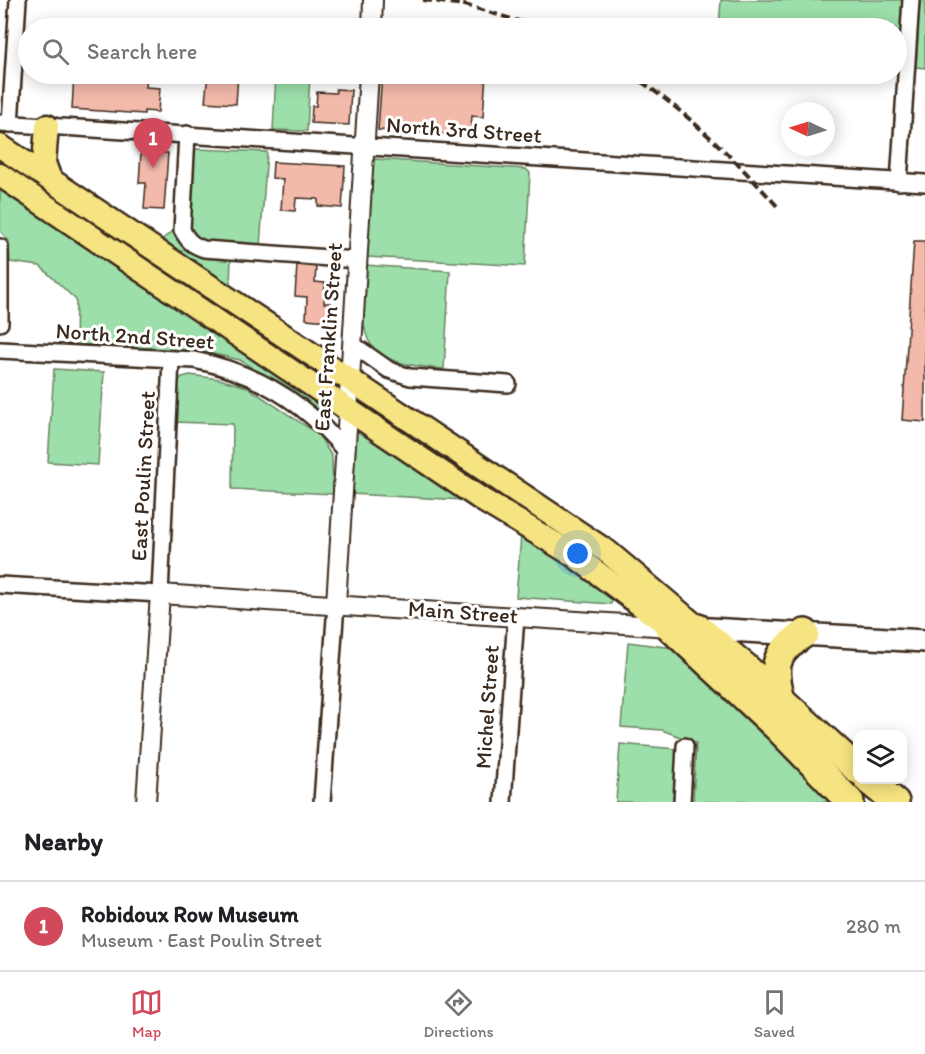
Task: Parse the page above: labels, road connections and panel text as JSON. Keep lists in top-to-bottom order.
{
  "streets": {
    "main road": ["Main Street"],
    "street": [
      "North 3rd Street",
      "North 2nd Street",
      "East Franklin Street",
      "East Poulin Street",
      "Michel Street"
    ]
  },
  "crossings": [
    ["North 3rd Street", "East Franklin Street"],
    ["North 2nd Street", "East Franklin Street"],
    ["North 2nd Street", "East Poulin Street"],
    ["East Franklin Street", "Main Street"],
    ["East Poulin Street", "Main Street"],
    ["Main Street", "Michel Street"]
  ],
  "north": "left",
  "page": {
    "search": "Search here",
    "pins": "1",
    "heading": "Nearby",
    "list": [
      {
        "mark": "1",
        "name": "Robidoux Row Museum",
        "note": "Museum · East Poulin Street",
        "value": "280 m"
      }
    ],
    "nav": ["Map", "Directions", "Saved"]
  }
}
